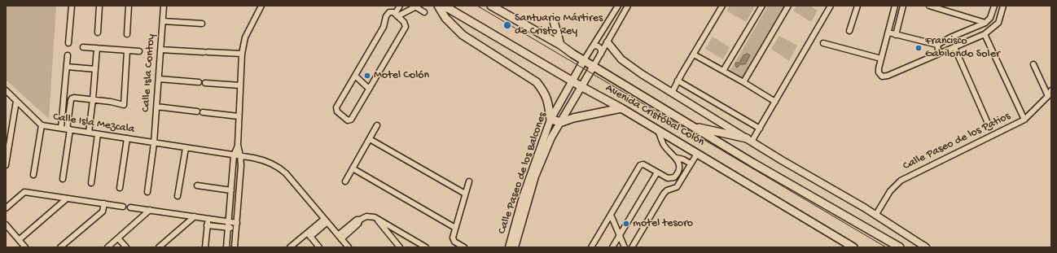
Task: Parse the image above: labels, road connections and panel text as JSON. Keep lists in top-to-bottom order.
{
  "streets": {
    "main road": ["Avenida Cristóbal Colón", "Calle Paseo de los Balcones"],
    "street": ["Calle Isla Contoy", "Calle Isla Mezcala", "Calle Paseo de los Patios"]
  },
  "crossings": [
    ["Calle Isla Contoy", "Calle Isla Mezcala"],
    ["Avenida Cristóbal Colón", "Calle Paseo de los Balcones"]
  ],
  "places": [
    "Santuario Mártires de Cristo Rey",
    "Francisco Gabilondo Soler",
    "Motel Colón",
    "motel tesoro"
  ]
}
